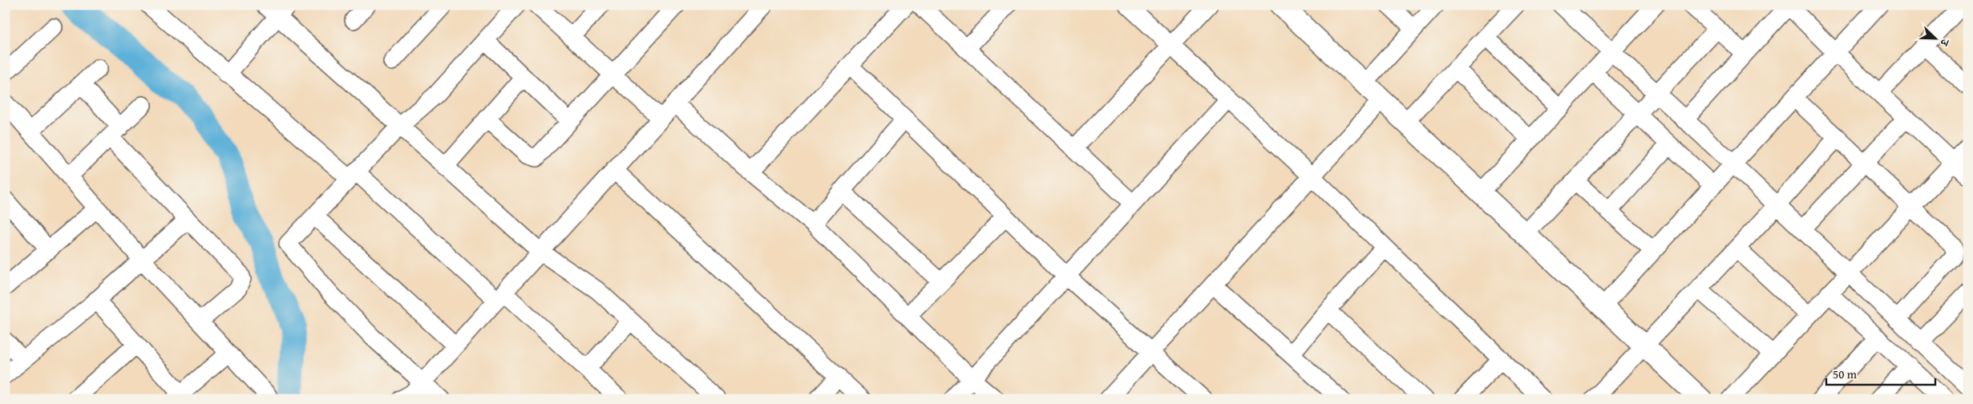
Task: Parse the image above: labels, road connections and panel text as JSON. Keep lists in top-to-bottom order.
{
  "scale_bar": "50 m",
  "north": "bottom right"
}
